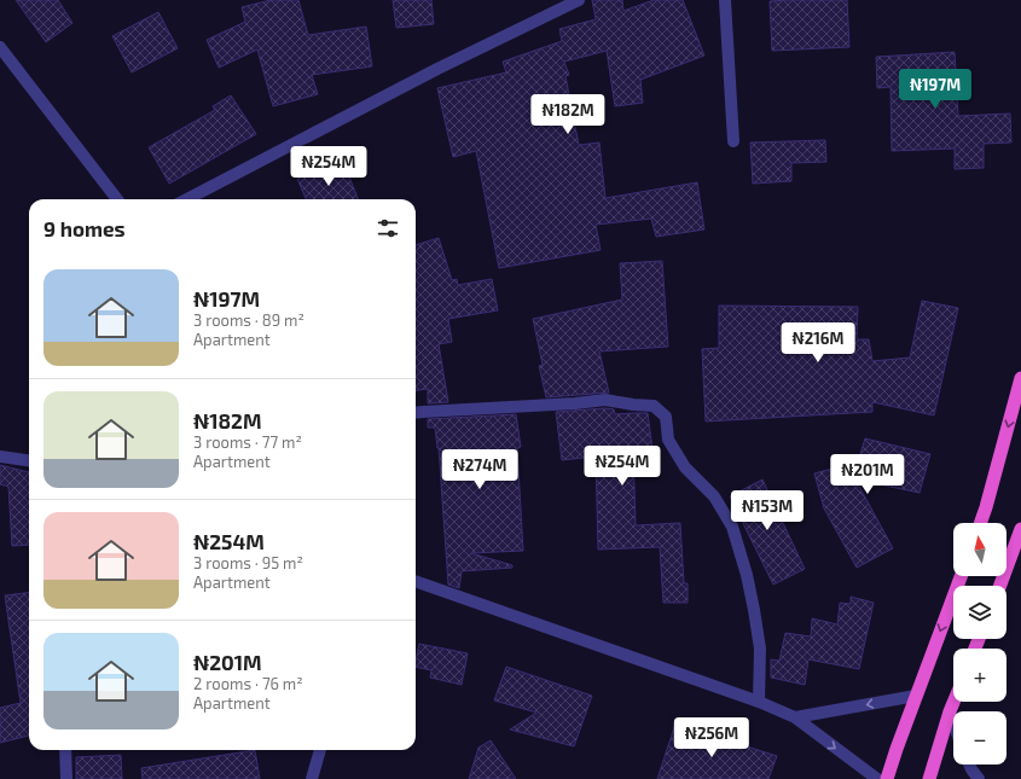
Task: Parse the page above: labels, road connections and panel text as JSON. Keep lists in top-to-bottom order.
{
  "north": "top",
  "page": {
    "price": [
      "₦197M",
      "₦182M",
      "₦254M",
      "₦216M",
      "₦254M",
      "₦274M",
      "₦201M",
      "₦153M",
      "₦256M"
    ],
    "heading": "9 homes",
    "list": [
      {
        "name": "₦197M",
        "note": "3 rooms · 89 m² · Apartment"
      },
      {
        "name": "₦182M",
        "note": "3 rooms · 77 m² · Apartment"
      },
      {
        "name": "₦254M",
        "note": "3 rooms · 95 m² · Apartment"
      },
      {
        "name": "₦201M",
        "note": "2 rooms · 76 m² · Apartment"
      }
    ],
    "map_buttons": ["+", "−"]
  }
}
